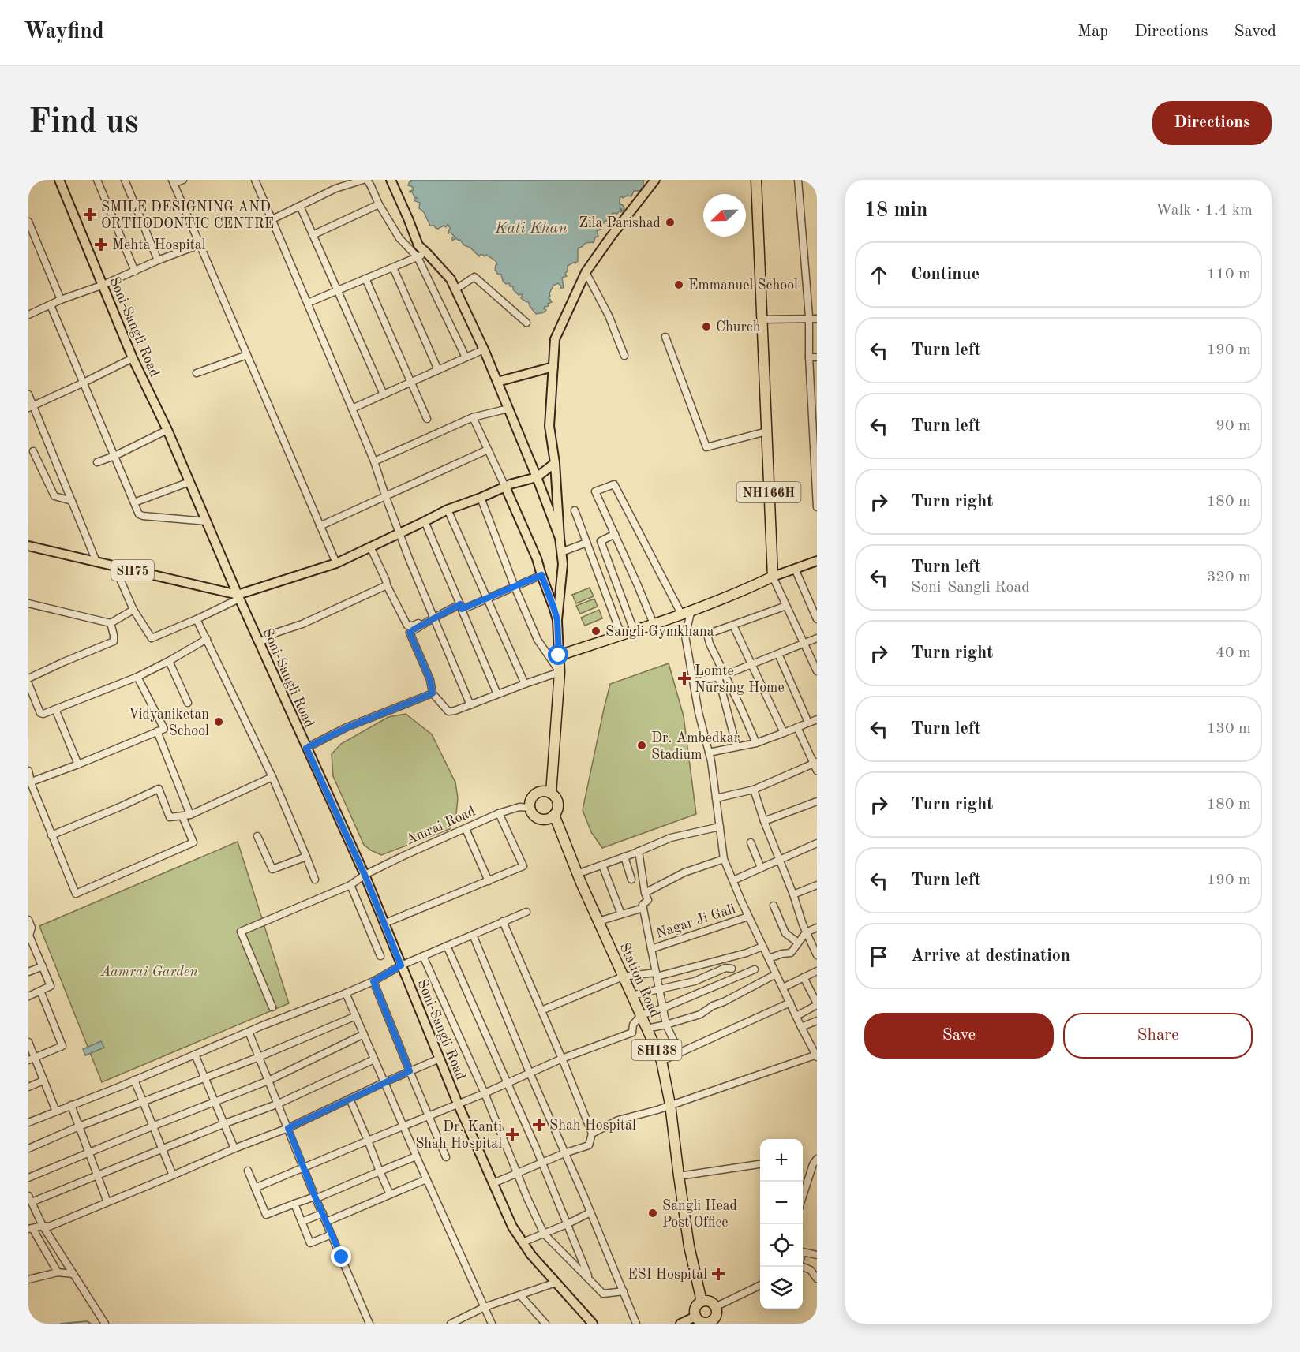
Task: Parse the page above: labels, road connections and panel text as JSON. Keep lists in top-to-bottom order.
{
  "streets": {
    "highway": ["NH166H", "Station Road", "SH138"],
    "main road": ["Soni-Sangli Road", "SH75"],
    "street": ["Amrai Road", "Nagar Ji Gali"]
  },
  "crossings": [
    ["Soni-Sangli Road", "SH75"],
    ["Soni-Sangli Road", "Amrai Road"],
    ["Amrai Road", "Station Road"]
  ],
  "water": ["Kali Khan"],
  "parks": ["Aamrai Garden"],
  "places": {
    "health": [
      "SMILE DESIGNING AND ORTHODONTIC CENTRE",
      "Mehta Hospital",
      "Lomte Nursing Home",
      "Shah Hospital",
      "Dr. Kanti Shah Hospital",
      "ESI Hospital"
    ],
    "other": [
      "Zila Parishad",
      "Emmanuel School",
      "Church",
      "Sangli Gymkhana",
      "Vidyaniketan School",
      "Dr. Ambedkar Stadium",
      "Sangli Head Post Office"
    ]
  },
  "north": "bottom left",
  "page": {
    "header": "Wayfind",
    "nav": ["Map", "Directions", "Saved"],
    "buttons": [
      "Directions",
      ["Save", "Share"]
    ],
    "title": "Find us",
    "heading": ["18 min", "Walk · 1.4 km"],
    "list": [
      ["Continue", "110 m"],
      ["Turn left", "190 m"],
      ["Turn left", "90 m"],
      ["Turn right", "180 m"],
      ["Turn left", "Soni-Sangli Road", "320 m"],
      ["Turn right", "40 m"],
      ["Turn left", "130 m"],
      ["Turn right", "180 m"],
      ["Turn left", "190 m"],
      "Arrive at destination"
    ],
    "map_buttons": ["+", "−"]
  }
}
